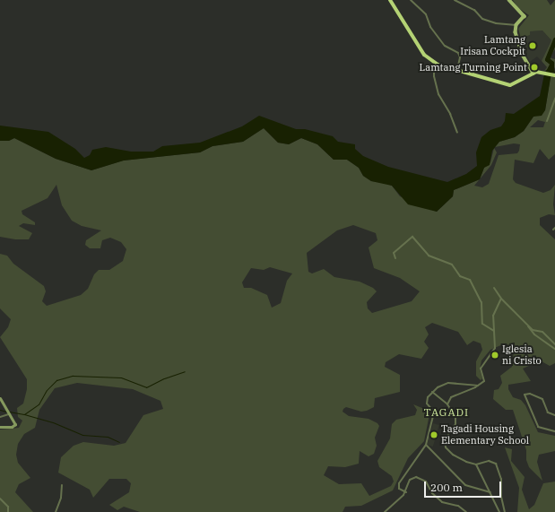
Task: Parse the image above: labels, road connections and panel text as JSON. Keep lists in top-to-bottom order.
{
  "districts": ["TAGADI"],
  "places": [
    "Lamtang Irisan Cockpit",
    "Lamtang Turning Point",
    "Iglesia ni Cristo",
    "Tagadi Housing Elementary School"
  ],
  "scale_bar": "200 m"
}
